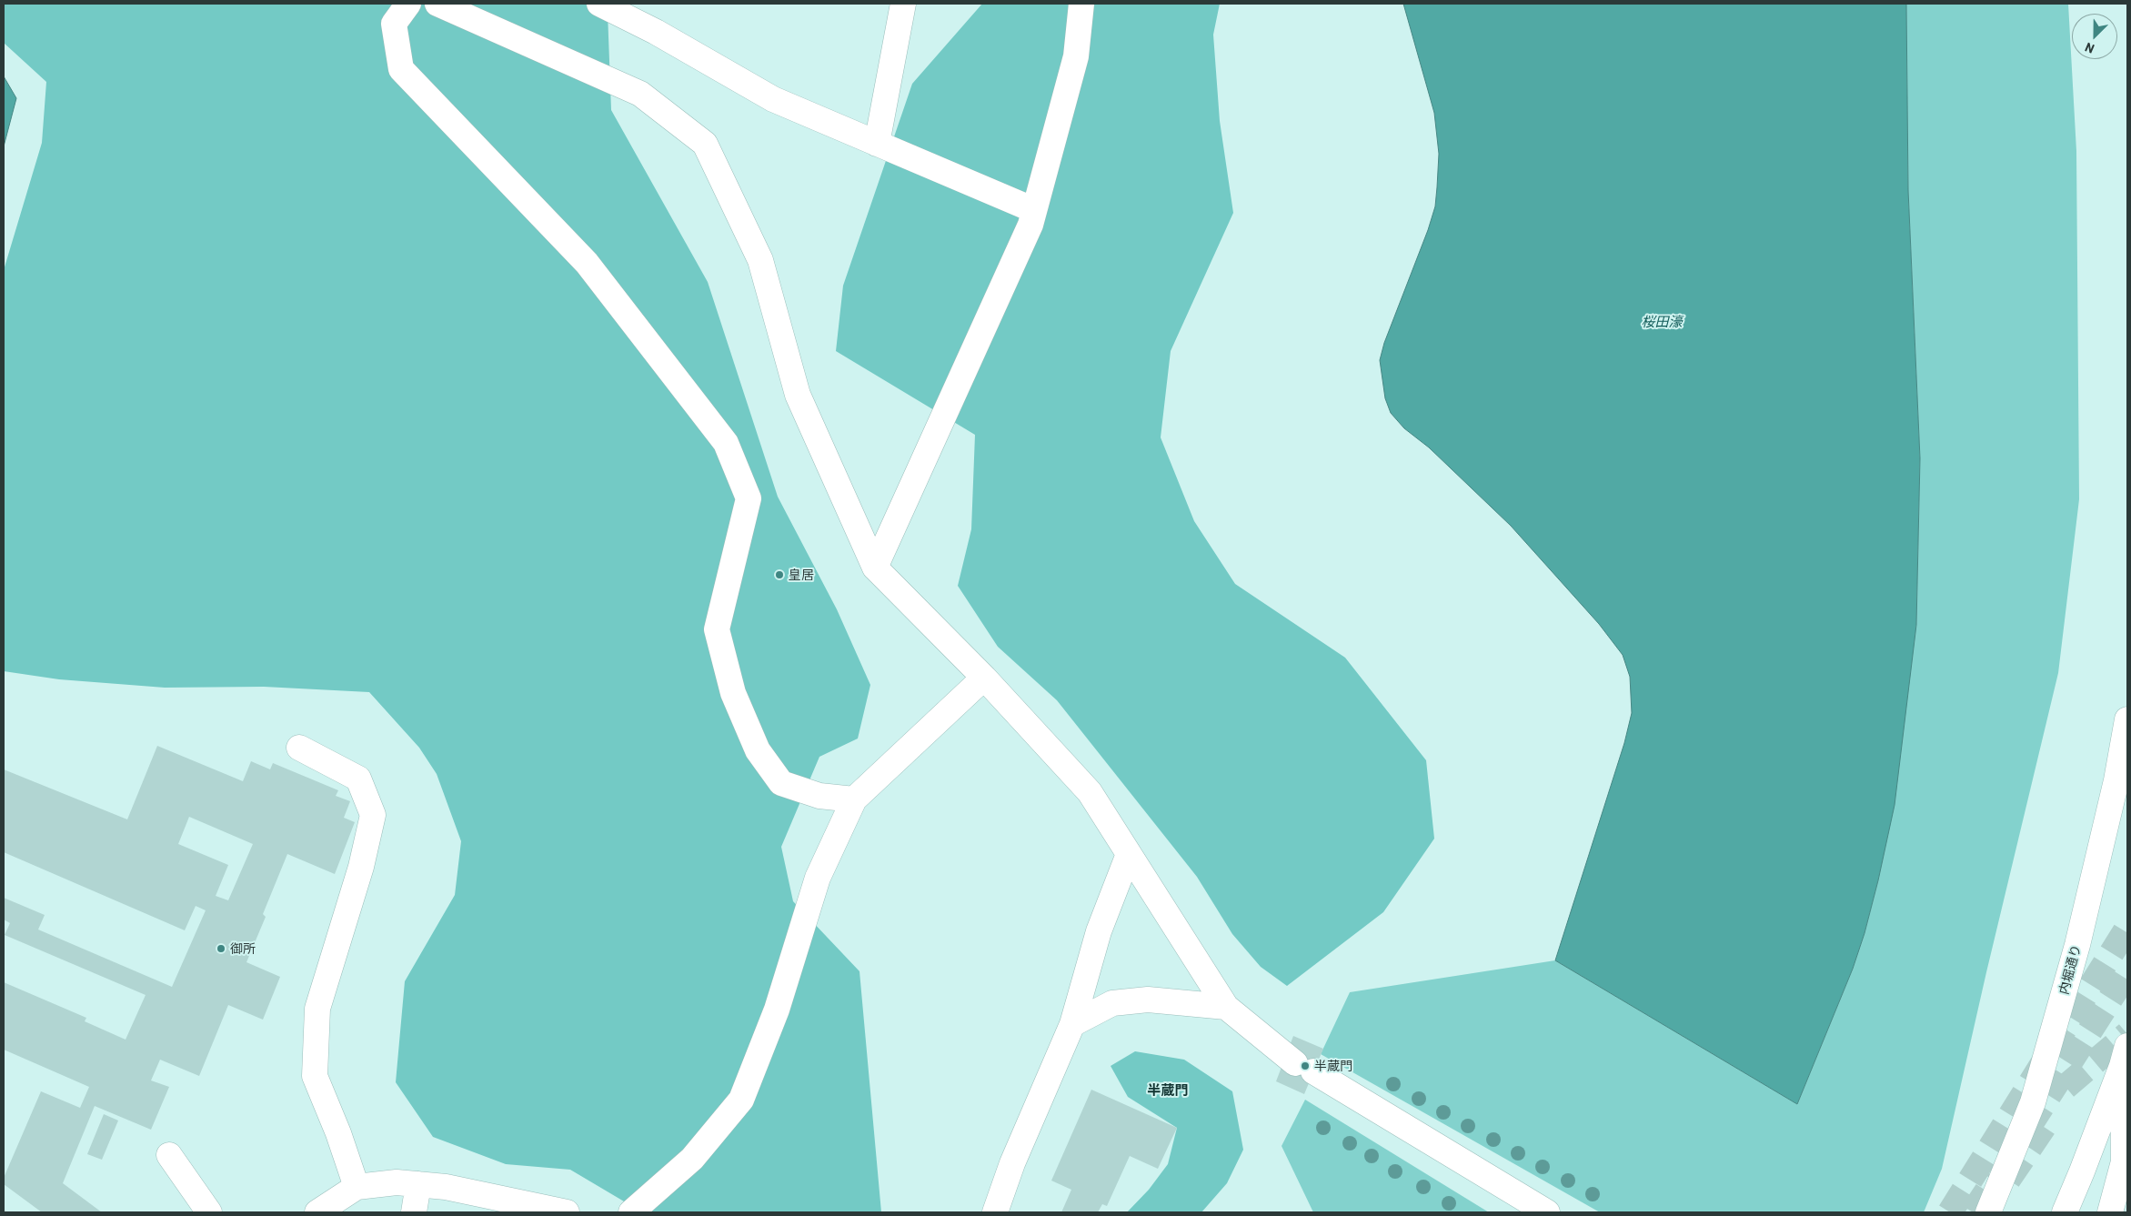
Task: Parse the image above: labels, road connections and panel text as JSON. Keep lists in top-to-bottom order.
{
  "streets": {
    "main road": ["内堀通り"]
  },
  "districts": ["半蔵門"],
  "water": ["桜田濠"],
  "places": ["皇居", "御所", "半蔵門"],
  "north": "bottom left"
}
